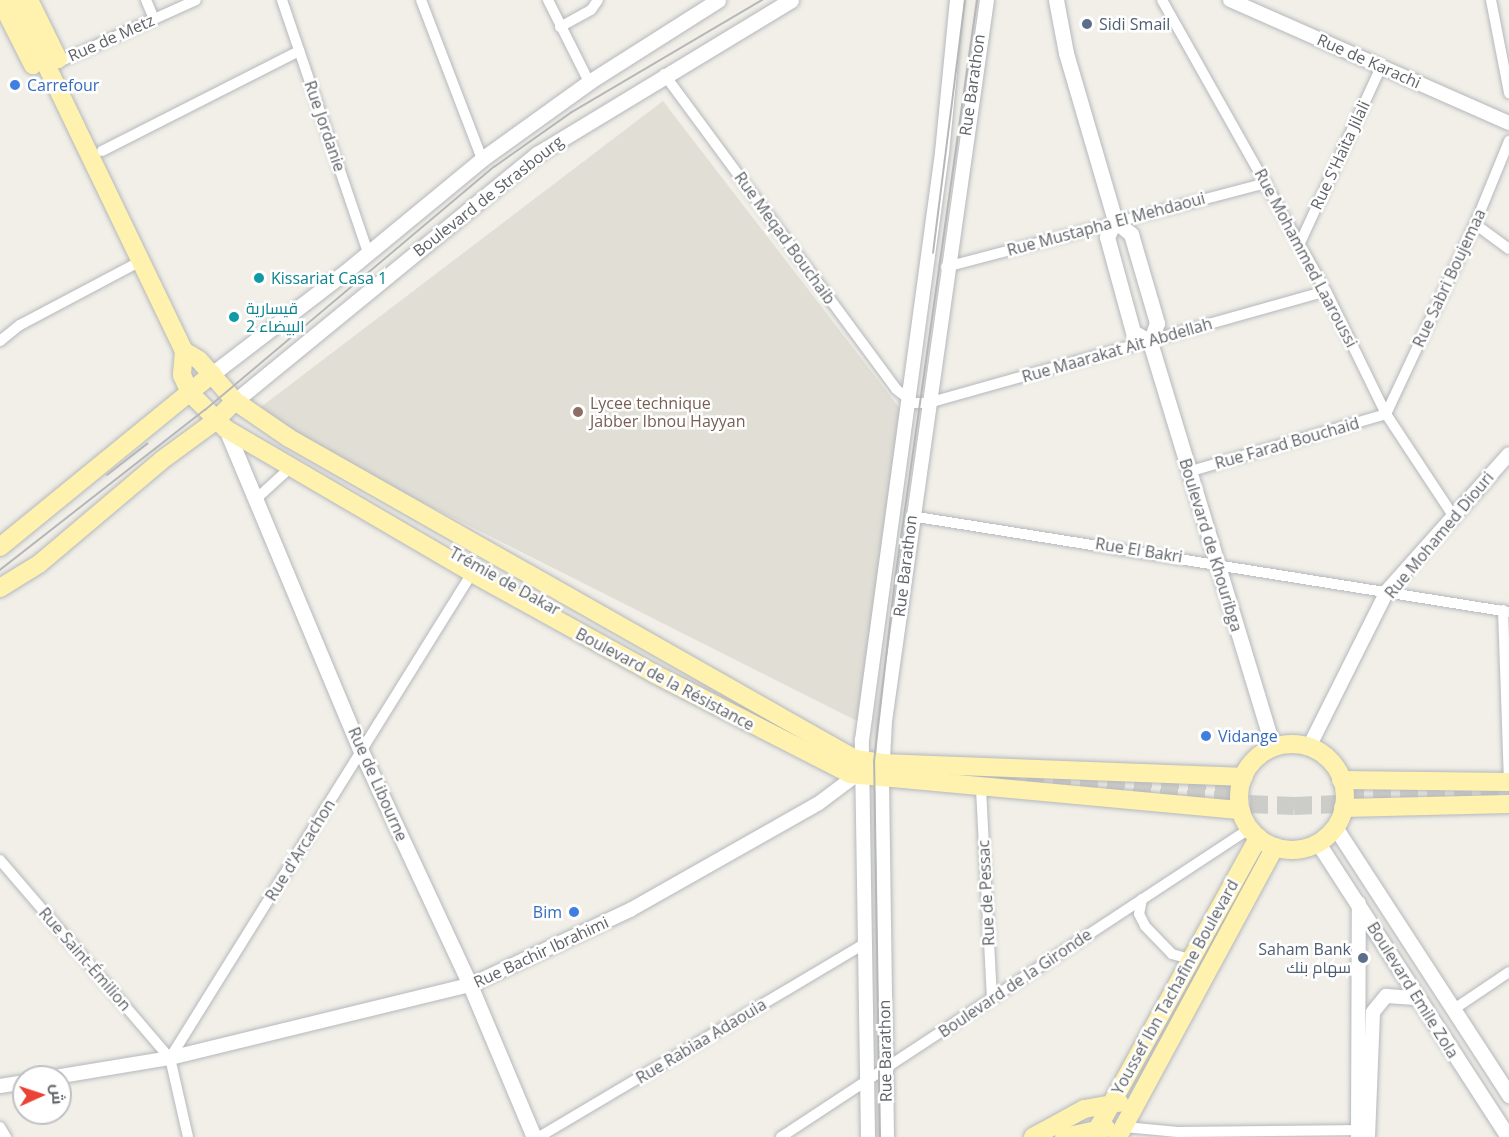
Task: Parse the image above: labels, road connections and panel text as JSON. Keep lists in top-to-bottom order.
{
  "streets": {
    "main road": [
      "Boulevard de Strasbourg",
      "Boulevard de Khouribga",
      "Trémie de Dakar",
      "Boulevard de la Résistance",
      "Rue de Libourne",
      "Youssef Ibn Tachafine Boulevard",
      "Boulevard Emile Zola"
    ],
    "street": [
      "Rue de Metz",
      "Rue de Karachi",
      "Rue Barathon",
      "Rue Jordanie",
      "Rue S'Haita Jilali",
      "Rue Mustapha El Mehdaoui",
      "Rue Meqad Bouchaib",
      "Rue Mohammed Laaroussi",
      "Rue Sabri Boujemaa",
      "Rue Maarakat Ait Abdellah",
      "Rue Farad Bouchaid",
      "Rue Mohamed Diouri",
      "Rue El Bakri",
      "Rue d'Arcachon",
      "Rue de Pessac",
      "Rue Bachir Ibrahimi",
      "Rue Saint-Émilion",
      "Boulevard de la Gironde",
      "Rue Rabiaa Adaouia"
    ]
  },
  "crossings": [
    ["Rue de Karachi", "Rue S'Haita Jilali"],
    ["Rue Barathon", "Rue Mustapha El Mehdaoui"],
    ["Rue Barathon", "Rue Maarakat Ait Abdellah"],
    ["Rue Barathon", "Rue El Bakri"],
    ["Rue Barathon", "Boulevard de la Résistance"],
    ["Rue Barathon", "Boulevard de la Gironde"],
    ["Rue Jordanie", "Boulevard de Strasbourg"],
    ["Rue S'Haita Jilali", "Rue Mohammed Laaroussi"],
    ["Boulevard de Strasbourg", "Rue Meqad Bouchaib"],
    ["Boulevard de Strasbourg", "Boulevard de la Résistance"],
    ["Rue Mustapha El Mehdaoui", "Rue Mohammed Laaroussi"],
    ["Rue Mustapha El Mehdaoui", "Boulevard de Khouribga"],
    ["Rue Meqad Bouchaib", "Rue Maarakat Ait Abdellah"],
    ["Rue Mohammed Laaroussi", "Rue Sabri Boujemaa"],
    ["Rue Mohammed Laaroussi", "Rue Maarakat Ait Abdellah"],
    ["Rue Mohammed Laaroussi", "Rue Farad Bouchaid"],
    ["Rue Mohammed Laaroussi", "Rue Mohamed Diouri"],
    ["Rue Sabri Boujemaa", "Rue Farad Bouchaid"],
    ["Rue Maarakat Ait Abdellah", "Boulevard de Khouribga"],
    ["Rue Farad Bouchaid", "Boulevard de Khouribga"],
    ["Rue Mohamed Diouri", "Boulevard de Khouribga"],
    ["Rue Mohamed Diouri", "Rue El Bakri"],
    ["Rue Mohamed Diouri", "Boulevard de la Résistance"],
    ["Rue Mohamed Diouri", "Boulevard de la Gironde"],
    ["Rue Mohamed Diouri", "Youssef Ibn Tachafine Boulevard"],
    ["Rue Mohamed Diouri", "Boulevard Emile Zola"],
    ["Boulevard de Khouribga", "Rue El Bakri"],
    ["Boulevard de Khouribga", "Boulevard de la Résistance"],
    ["Boulevard de Khouribga", "Boulevard de la Gironde"],
    ["Boulevard de Khouribga", "Youssef Ibn Tachafine Boulevard"],
    ["Boulevard de Khouribga", "Boulevard Emile Zola"],
    ["Trémie de Dakar", "Boulevard de la Résistance"],
    ["Boulevard de la Résistance", "Rue de Libourne"],
    ["Boulevard de la Résistance", "Rue d'Arcachon"],
    ["Boulevard de la Résistance", "Rue de Pessac"],
    ["Boulevard de la Résistance", "Rue Bachir Ibrahimi"],
    ["Boulevard de la Résistance", "Boulevard de la Gironde"],
    ["Boulevard de la Résistance", "Youssef Ibn Tachafine Boulevard"],
    ["Boulevard de la Résistance", "Boulevard Emile Zola"],
    ["Rue de Libourne", "Rue d'Arcachon"],
    ["Rue de Libourne", "Rue Bachir Ibrahimi"],
    ["Rue d'Arcachon", "Rue Bachir Ibrahimi"],
    ["Rue d'Arcachon", "Rue Saint-Émilion"],
    ["Rue de Pessac", "Boulevard de la Gironde"],
    ["Rue Bachir Ibrahimi", "Rue Saint-Émilion"],
    ["Boulevard de la Gironde", "Youssef Ibn Tachafine Boulevard"],
    ["Boulevard de la Gironde", "Boulevard Emile Zola"],
    ["Youssef Ibn Tachafine Boulevard", "Boulevard Emile Zola"]
  ],
  "places": [
    "Sidi Smail",
    "Carrefour",
    "Kissariat Casa 1",
    "قيسارية البيضاء 2",
    "Lycee technique Jabber Ibnou Hayyan",
    "Vidange",
    "Bim",
    "Saham Bank سهام بنك"
  ],
  "north": "right"
}
